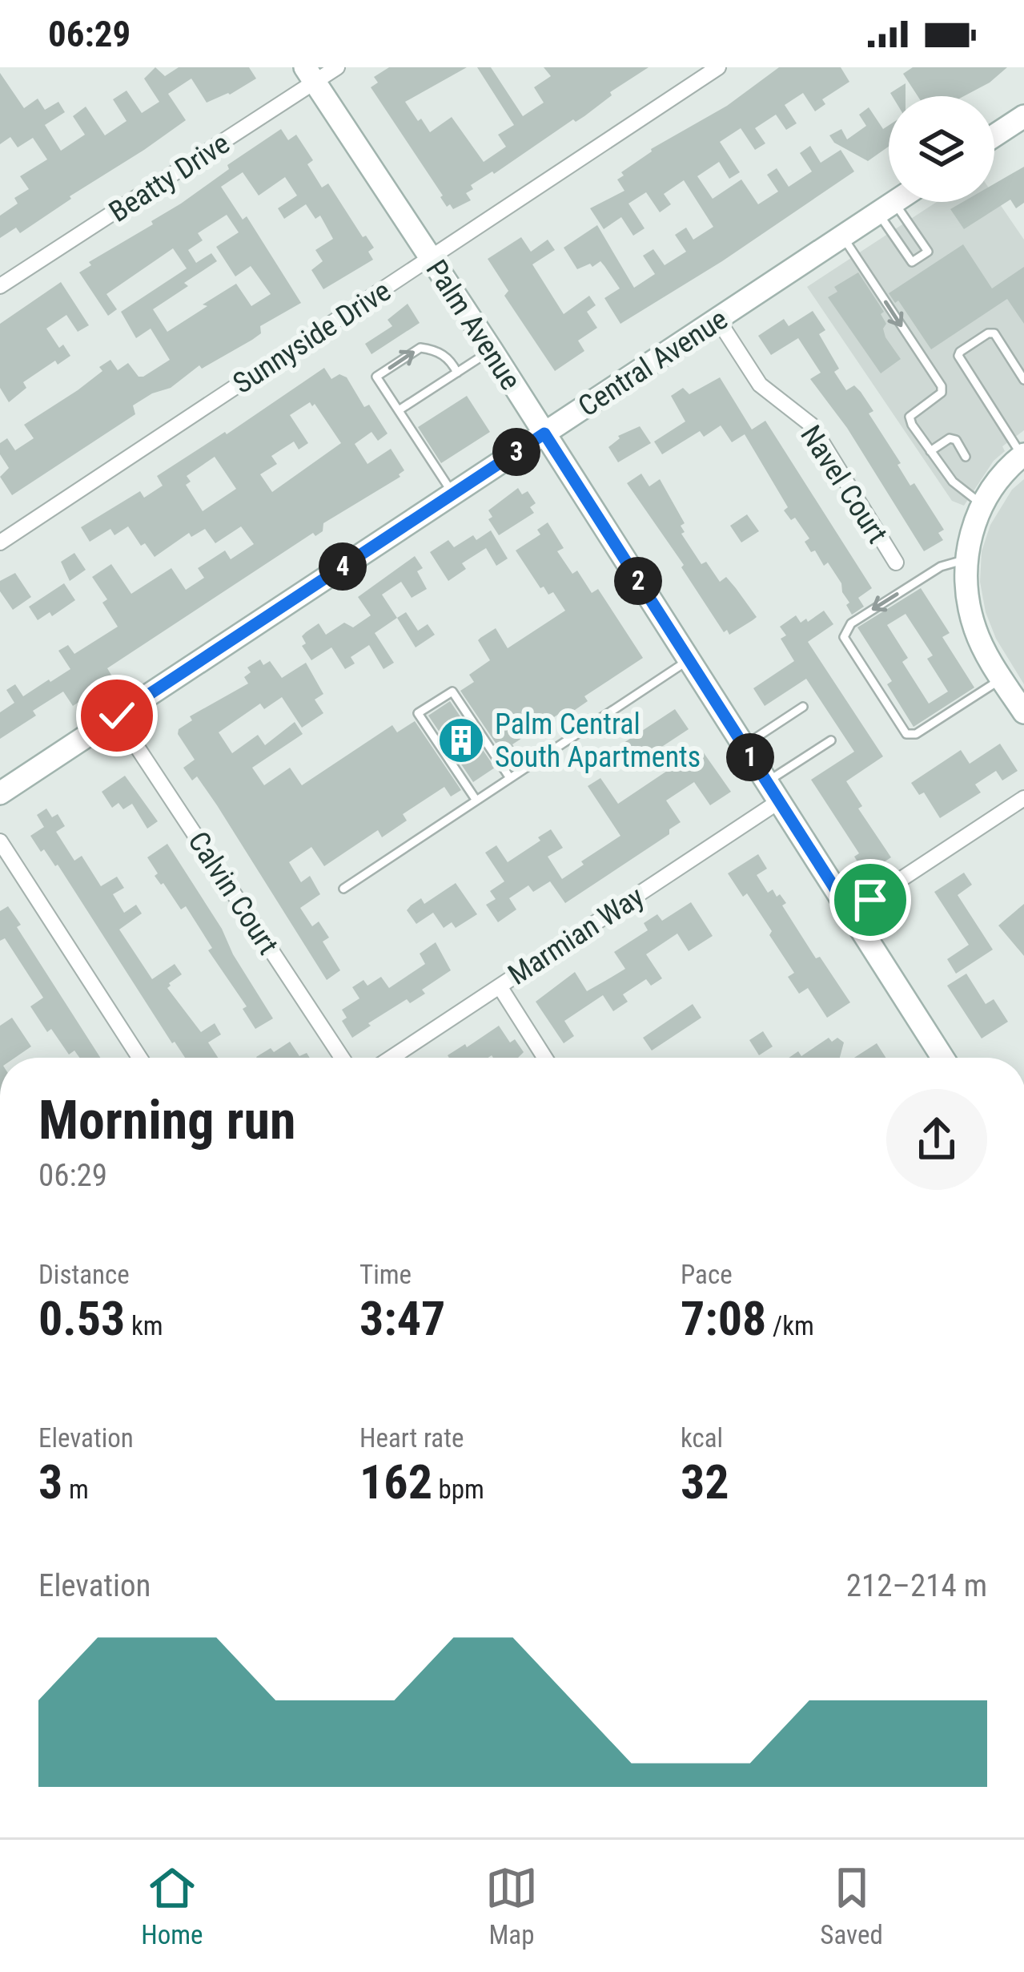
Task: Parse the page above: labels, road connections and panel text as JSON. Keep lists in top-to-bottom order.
{
  "streets": {
    "street": [
      "Beatty Drive",
      "Palm Avenue",
      "Sunnyside Drive",
      "Central Avenue",
      "Navel Court",
      "Calvin Court",
      "Marmian Way"
    ]
  },
  "crossings": [
    ["Beatty Drive", "Palm Avenue"],
    ["Palm Avenue", "Sunnyside Drive"],
    ["Palm Avenue", "Central Avenue"],
    ["Palm Avenue", "Marmian Way"],
    ["Central Avenue", "Navel Court"],
    ["Central Avenue", "Calvin Court"]
  ],
  "places": {
    "building": ["Palm Central South Apartments"]
  },
  "page": {
    "status": "06:29",
    "pins": [
      "3",
      "4",
      "2",
      "1"
    ],
    "heading": ["Morning run", "06:29"],
    "stats": [
      ["Distance", "0.53 km"],
      ["Time", "3:47"],
      ["Pace", "7:08 /km"],
      ["Elevation", "3 m"],
      ["Heart rate", "162 bpm"],
      ["kcal", "32"]
    ],
    "chart": ["Elevation", "212–214 m"],
    "tabs": ["Home", "Map", "Saved"]
  }
}
